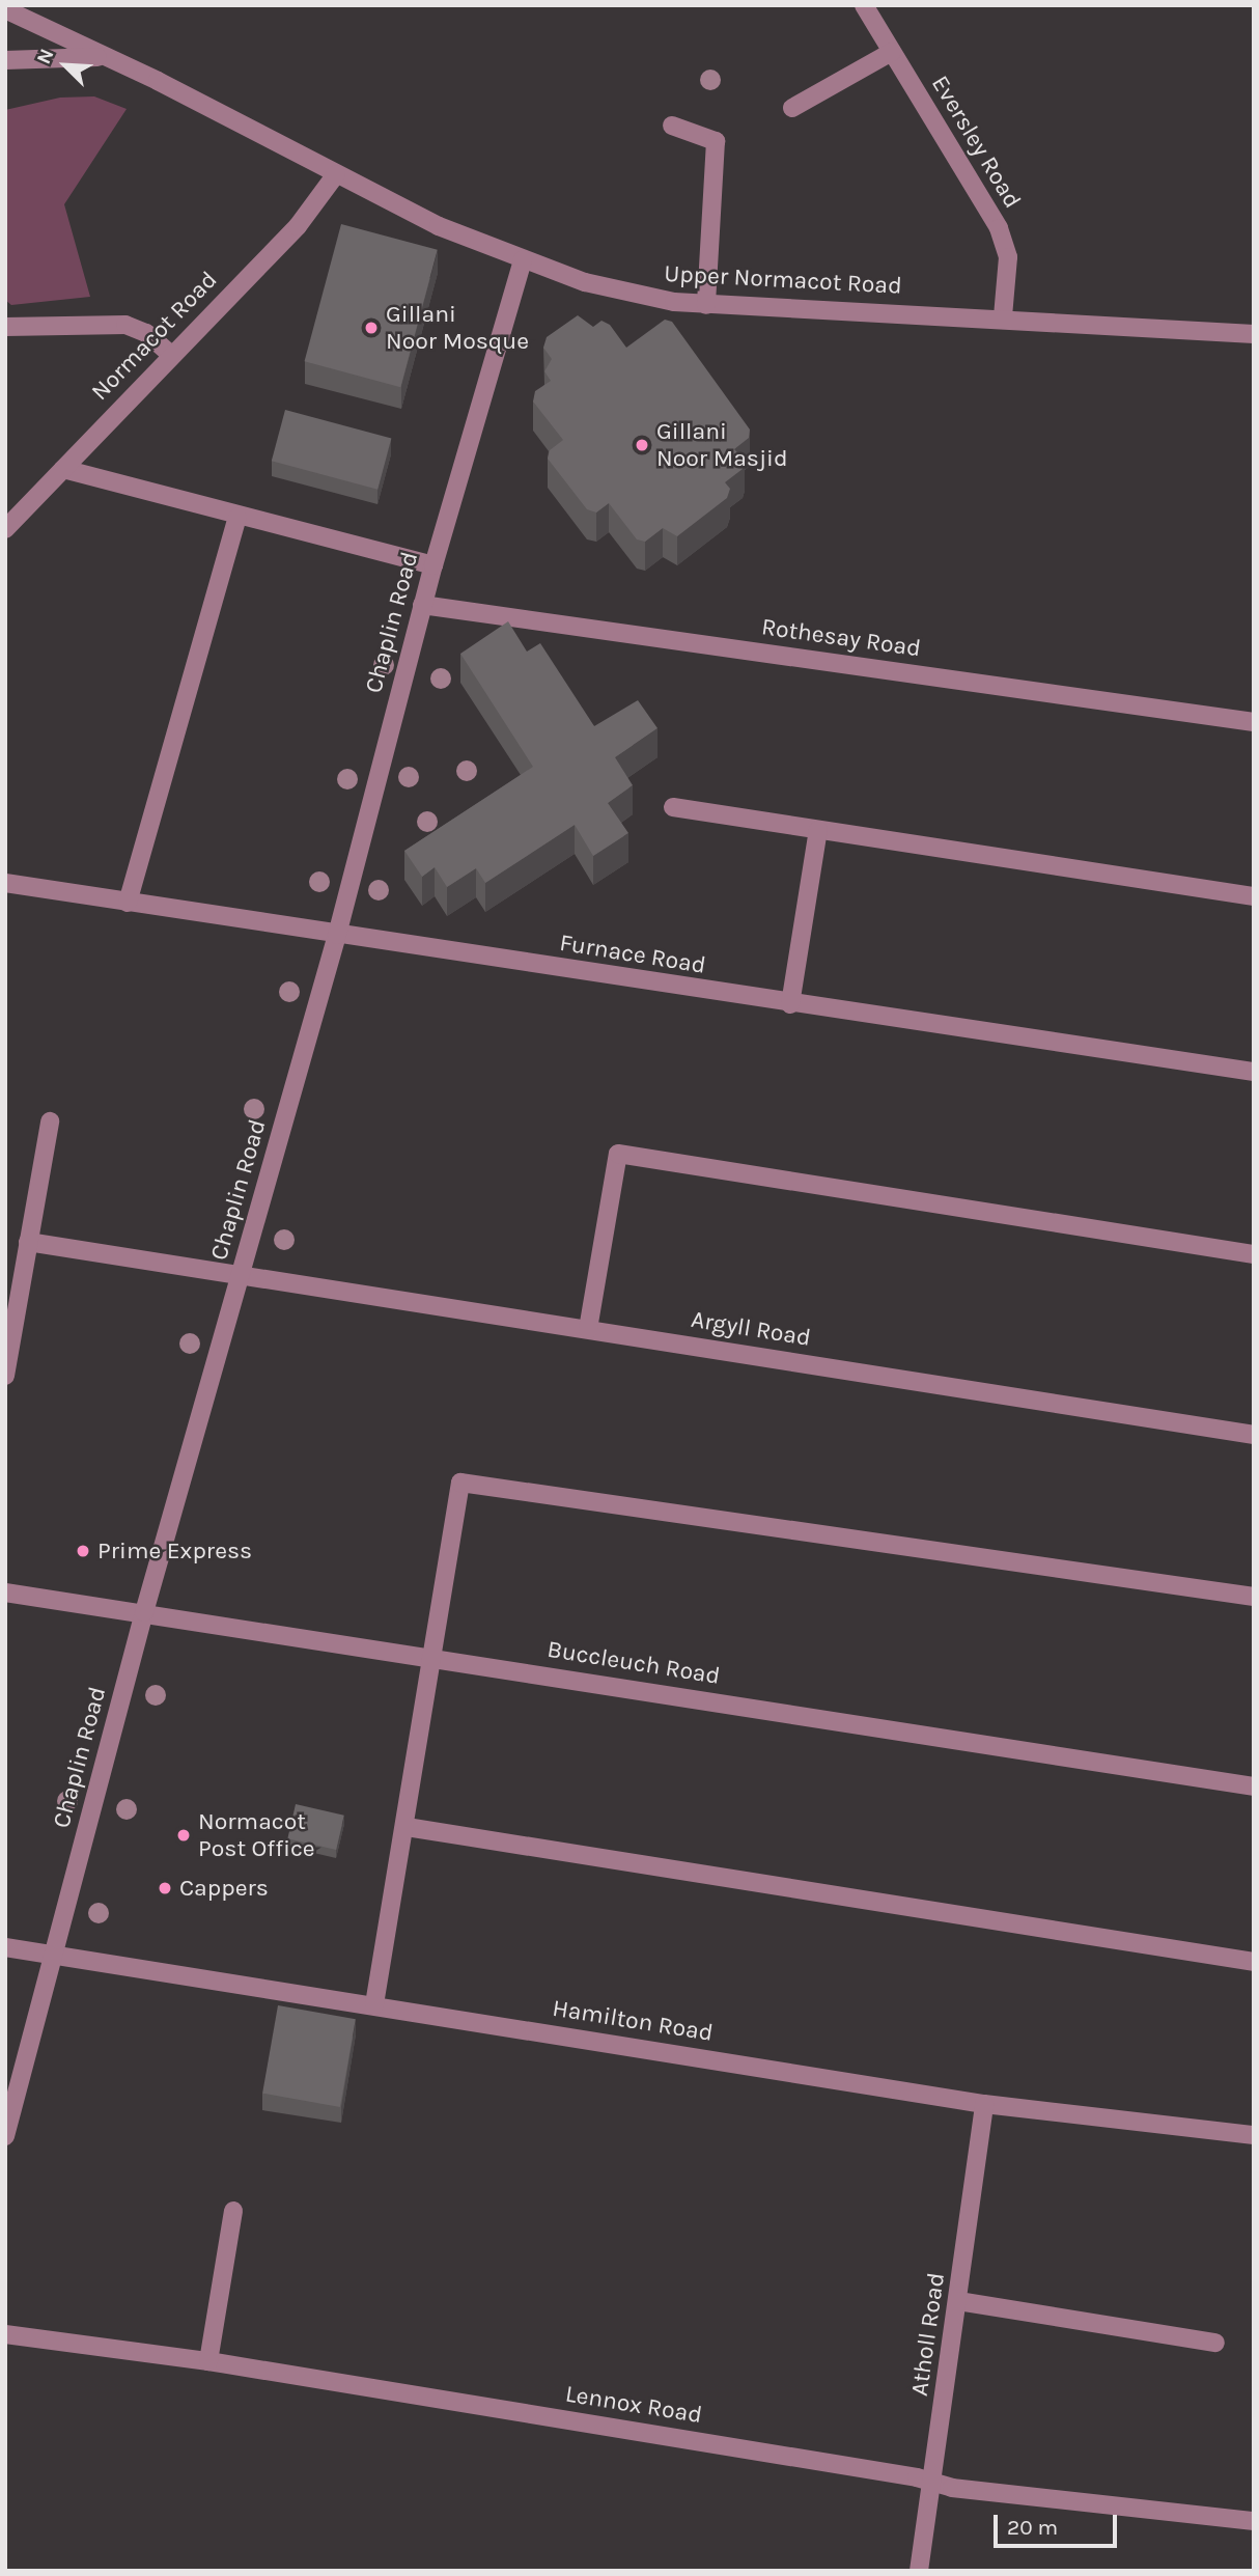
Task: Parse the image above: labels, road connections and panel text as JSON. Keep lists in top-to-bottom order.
{
  "streets": {
    "street": [
      "Eversley Road",
      "Upper Normacot Road",
      "Normacot Road",
      "Chaplin Road",
      "Rothesay Road",
      "Furnace Road",
      "Argyll Road",
      "Buccleuch Road",
      "Hamilton Road",
      "Atholl Road",
      "Lennox Road"
    ]
  },
  "crossings": [
    ["Eversley Road", "Upper Normacot Road"],
    ["Upper Normacot Road", "Normacot Road"],
    ["Upper Normacot Road", "Chaplin Road"],
    ["Chaplin Road", "Rothesay Road"],
    ["Chaplin Road", "Furnace Road"],
    ["Chaplin Road", "Argyll Road"],
    ["Chaplin Road", "Buccleuch Road"],
    ["Chaplin Road", "Hamilton Road"],
    ["Hamilton Road", "Atholl Road"],
    ["Atholl Road", "Lennox Road"]
  ],
  "places": [
    "Gillani Noor Mosque",
    "Gillani Noor Masjid",
    "Prime Express",
    "Normacot Post Office",
    "Cappers"
  ],
  "scale_bar": "20 m",
  "north": "top left"
}
